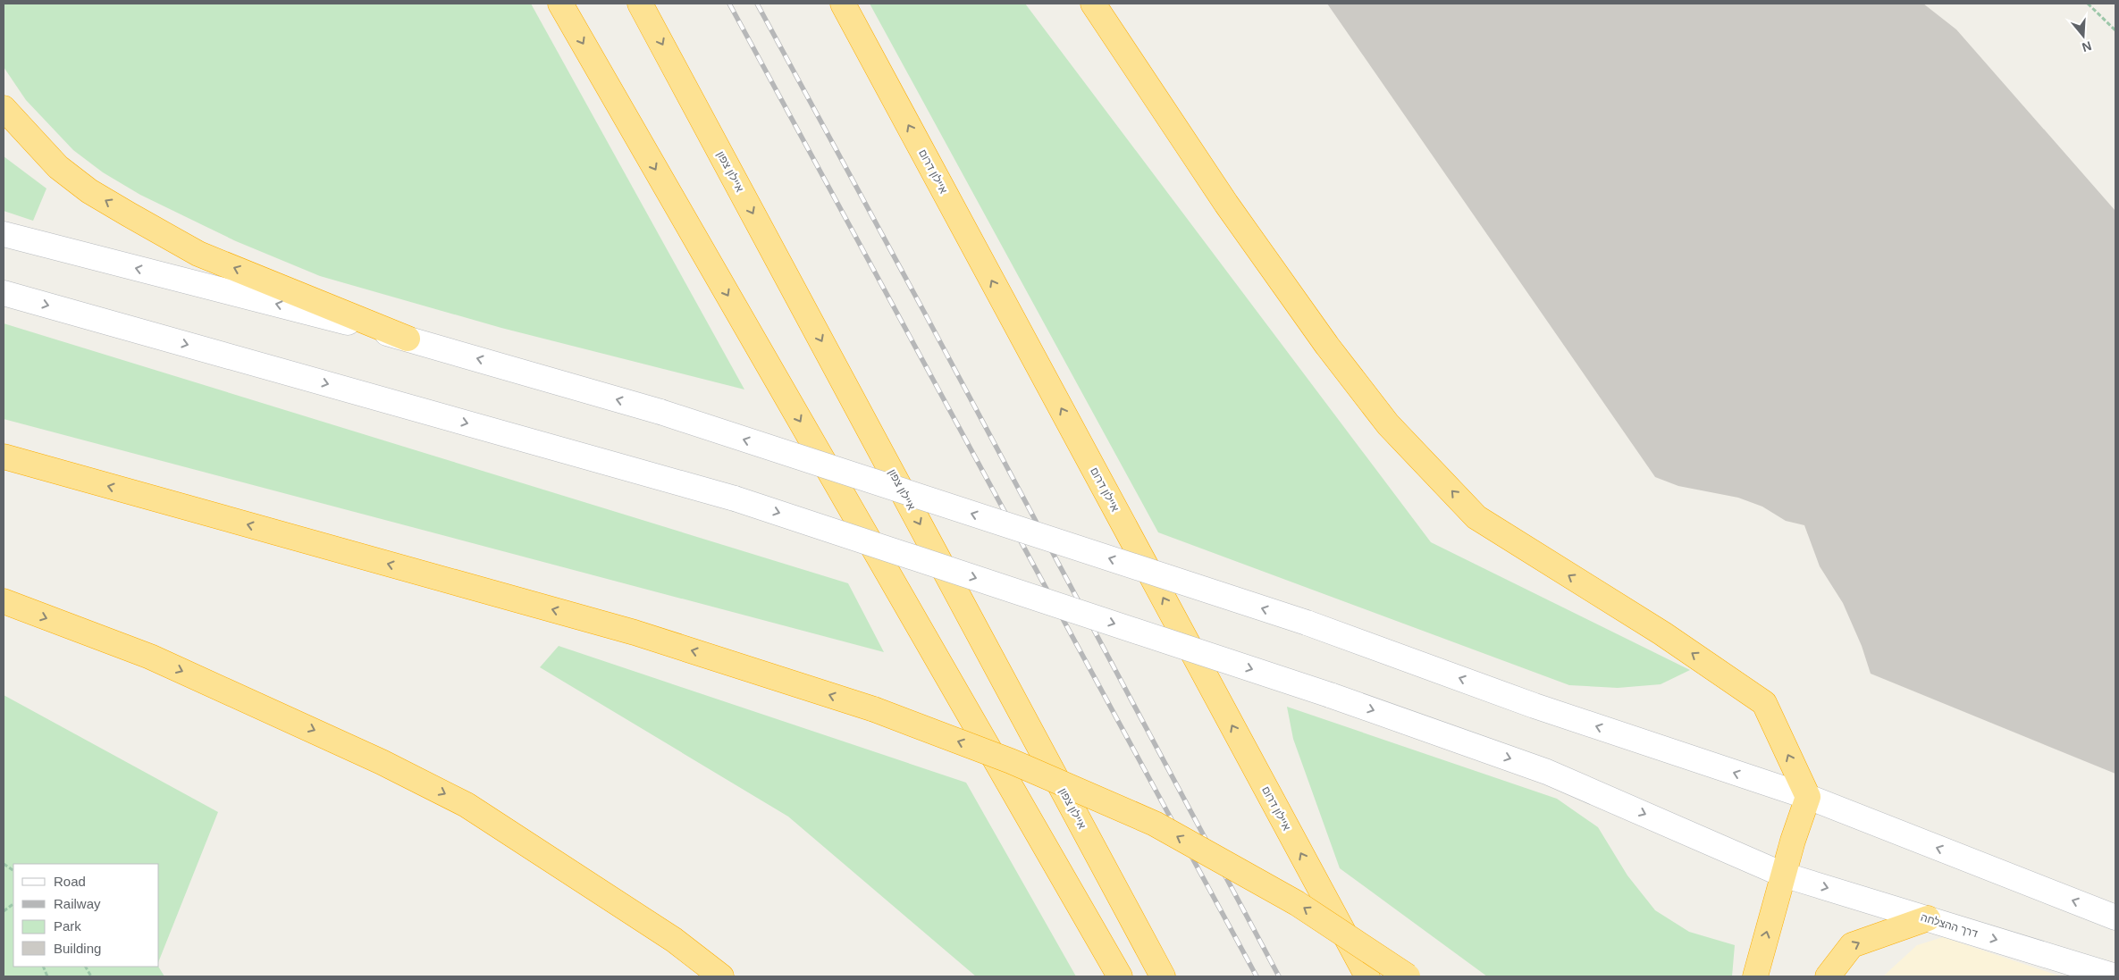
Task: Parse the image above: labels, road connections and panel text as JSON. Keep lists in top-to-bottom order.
{
  "streets": {
    "highway": ["איילון צפון", "איילון דרום"],
    "street": ["דרך ההצלחה"]
  },
  "one_way": ["איילון דרום"],
  "legend": [
    "Road",
    "Railway",
    "Park",
    "Building"
  ],
  "north": "bottom"
}
